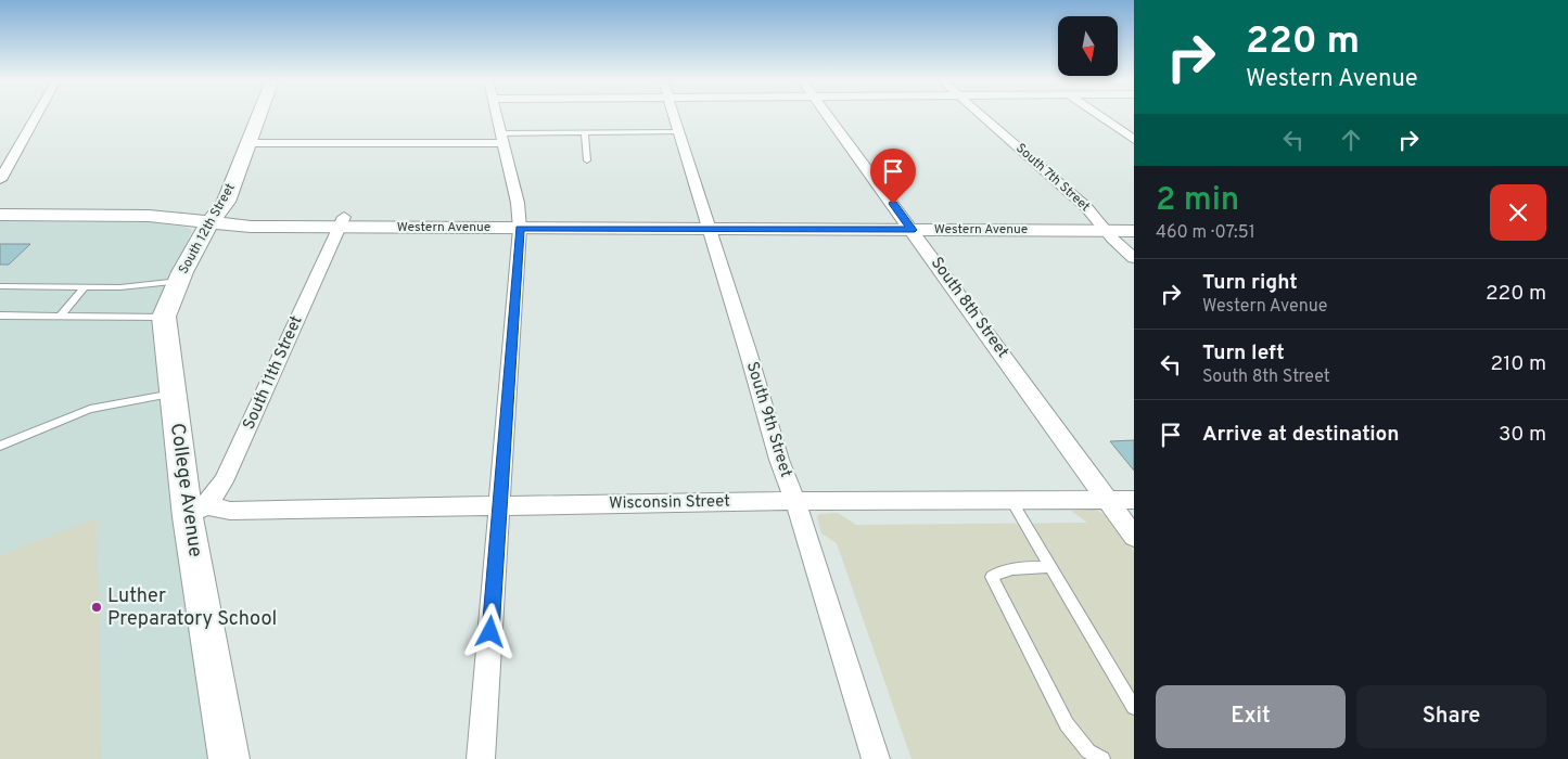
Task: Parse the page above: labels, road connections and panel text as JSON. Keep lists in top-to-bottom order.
{
  "streets": {
    "street": [
      "South 7th Street",
      "Western Avenue",
      "South 12th Street",
      "South 8th Street",
      "South 11th Street",
      "South 9th Street",
      "College Avenue",
      "Wisconsin Street"
    ]
  },
  "crossings": [
    ["South 7th Street", "Western Avenue"],
    ["Western Avenue", "South 12th Street"],
    ["Western Avenue", "South 8th Street"],
    ["Western Avenue", "South 11th Street"],
    ["Western Avenue", "South 9th Street"],
    ["South 12th Street", "College Avenue"],
    ["South 8th Street", "Wisconsin Street"],
    ["South 11th Street", "College Avenue"],
    ["South 11th Street", "Wisconsin Street"],
    ["South 9th Street", "Wisconsin Street"],
    ["College Avenue", "Wisconsin Street"]
  ],
  "places": ["Luther Preparatory School"],
  "north": "bottom",
  "page": {
    "turn": ["220 m", "Western Avenue"],
    "heading": ["2 min", "460 m · 07:51"],
    "list": [
      {
        "name": "Turn right",
        "note": "Western Avenue",
        "value": "220 m"
      },
      {
        "name": "Turn left",
        "note": "South 8th Street",
        "value": "210 m"
      },
      {
        "name": "Arrive at destination",
        "value": "30 m"
      }
    ],
    "buttons": ["Exit", "Share"]
  }
}
